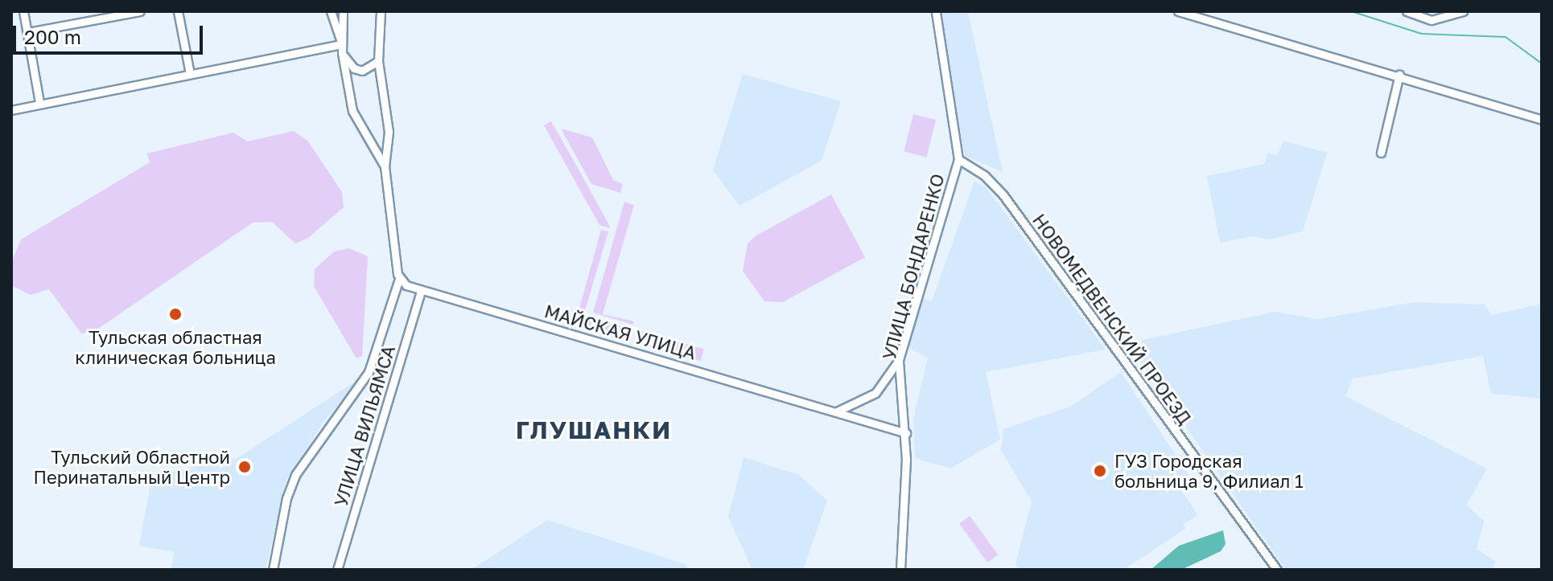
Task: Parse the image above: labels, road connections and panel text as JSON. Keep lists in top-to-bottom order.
{
  "streets": {
    "street": [
      "УЛИЦА БОНДАРЕНКО",
      "НОВОМЕДВЕНСКИЙ ПРОЕЗД",
      "МАЙСКАЯ УЛИЦА",
      "УЛИЦА ВИЛЬЯМСА"
    ]
  },
  "crossings": [
    ["УЛИЦА БОНДАРЕНКО", "НОВОМЕДВЕНСКИЙ ПРОЕЗД"],
    ["УЛИЦА БОНДАРЕНКО", "МАЙСКАЯ УЛИЦА"],
    ["МАЙСКАЯ УЛИЦА", "УЛИЦА ВИЛЬЯМСА"]
  ],
  "districts": ["ГЛУШАНКИ"],
  "places": ["Тульская областная клиническая больница", "Тульский Областной Перинатальный Центр", "ГУЗ Городская больница 9, Филиал 1"],
  "scale_bar": "200 m"
}
